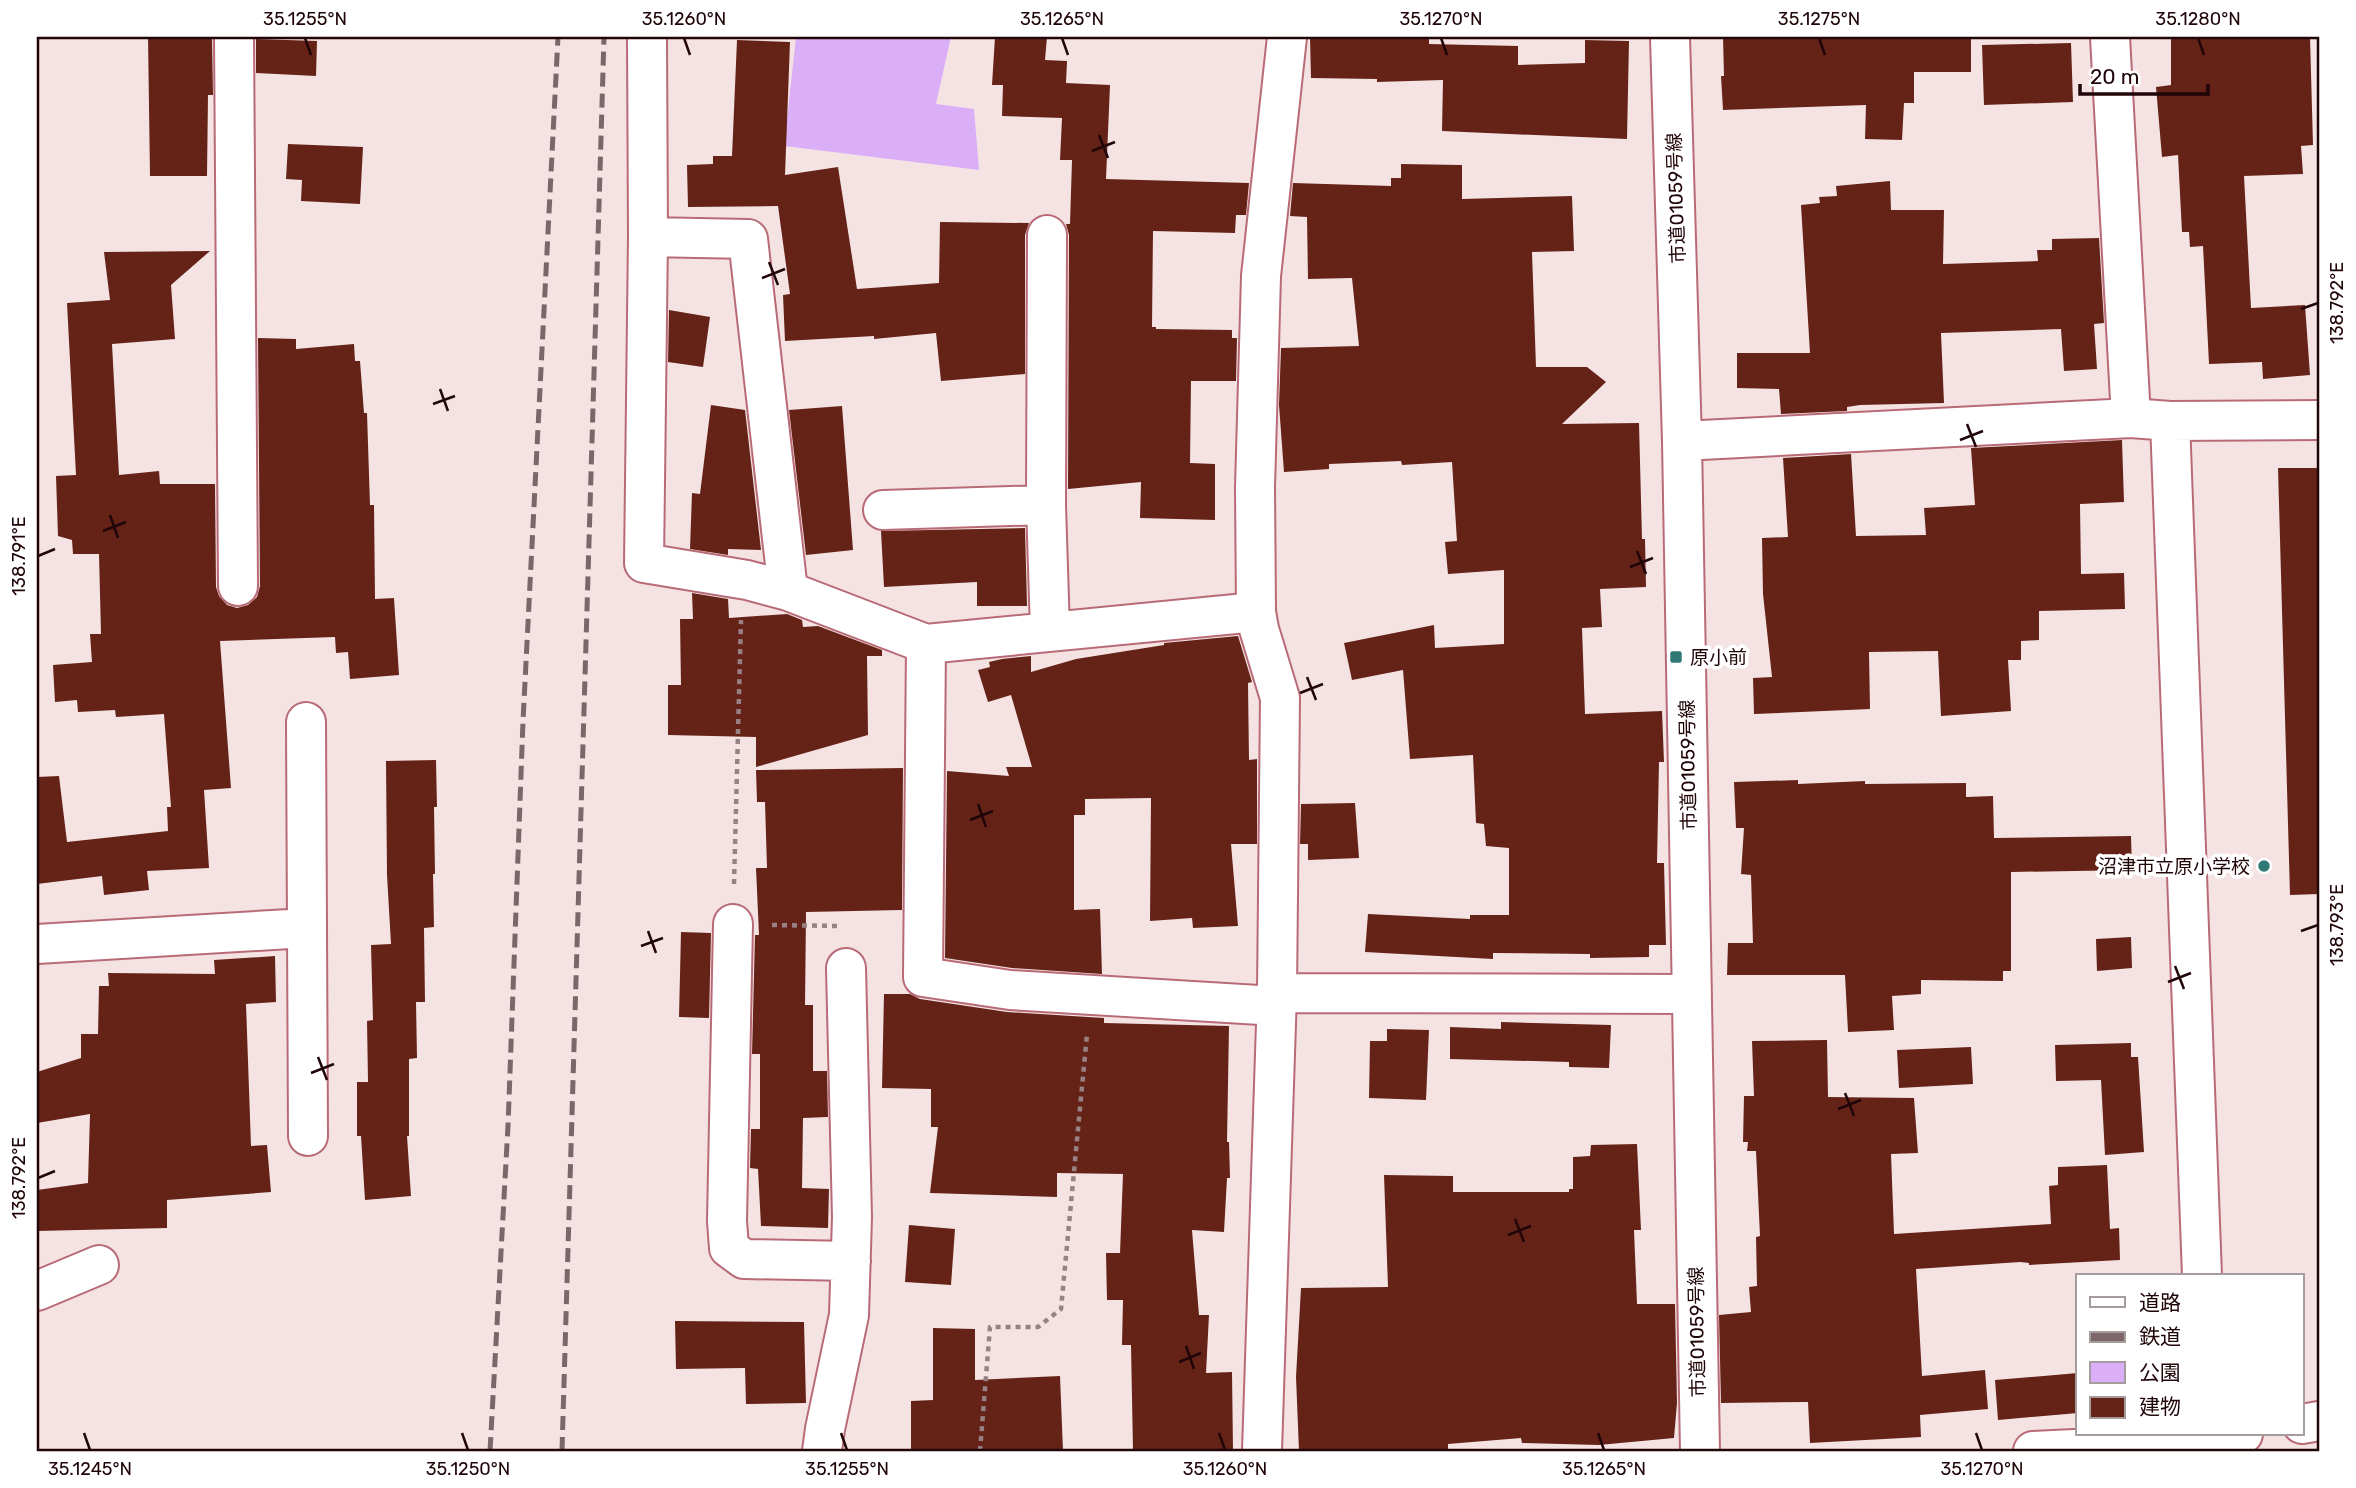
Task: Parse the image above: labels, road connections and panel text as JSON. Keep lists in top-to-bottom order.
{
  "streets": {
    "street": ["市道01059号線"]
  },
  "places": {
    "transit": ["原小前"],
    "other": ["沼津市立原小学校"]
  },
  "legend": [
    "道路",
    "鉄道",
    "公園",
    "建物"
  ],
  "scale_bar": "20 m",
  "coordinates": [
    "35.1255°N",
    "35.1260°N",
    "35.1265°N",
    "35.1270°N",
    "35.1275°N",
    "35.1280°N",
    "138.792°E",
    "138.791°E",
    "138.793°E",
    "35.1245°N",
    "35.1250°N"
  ]
}
